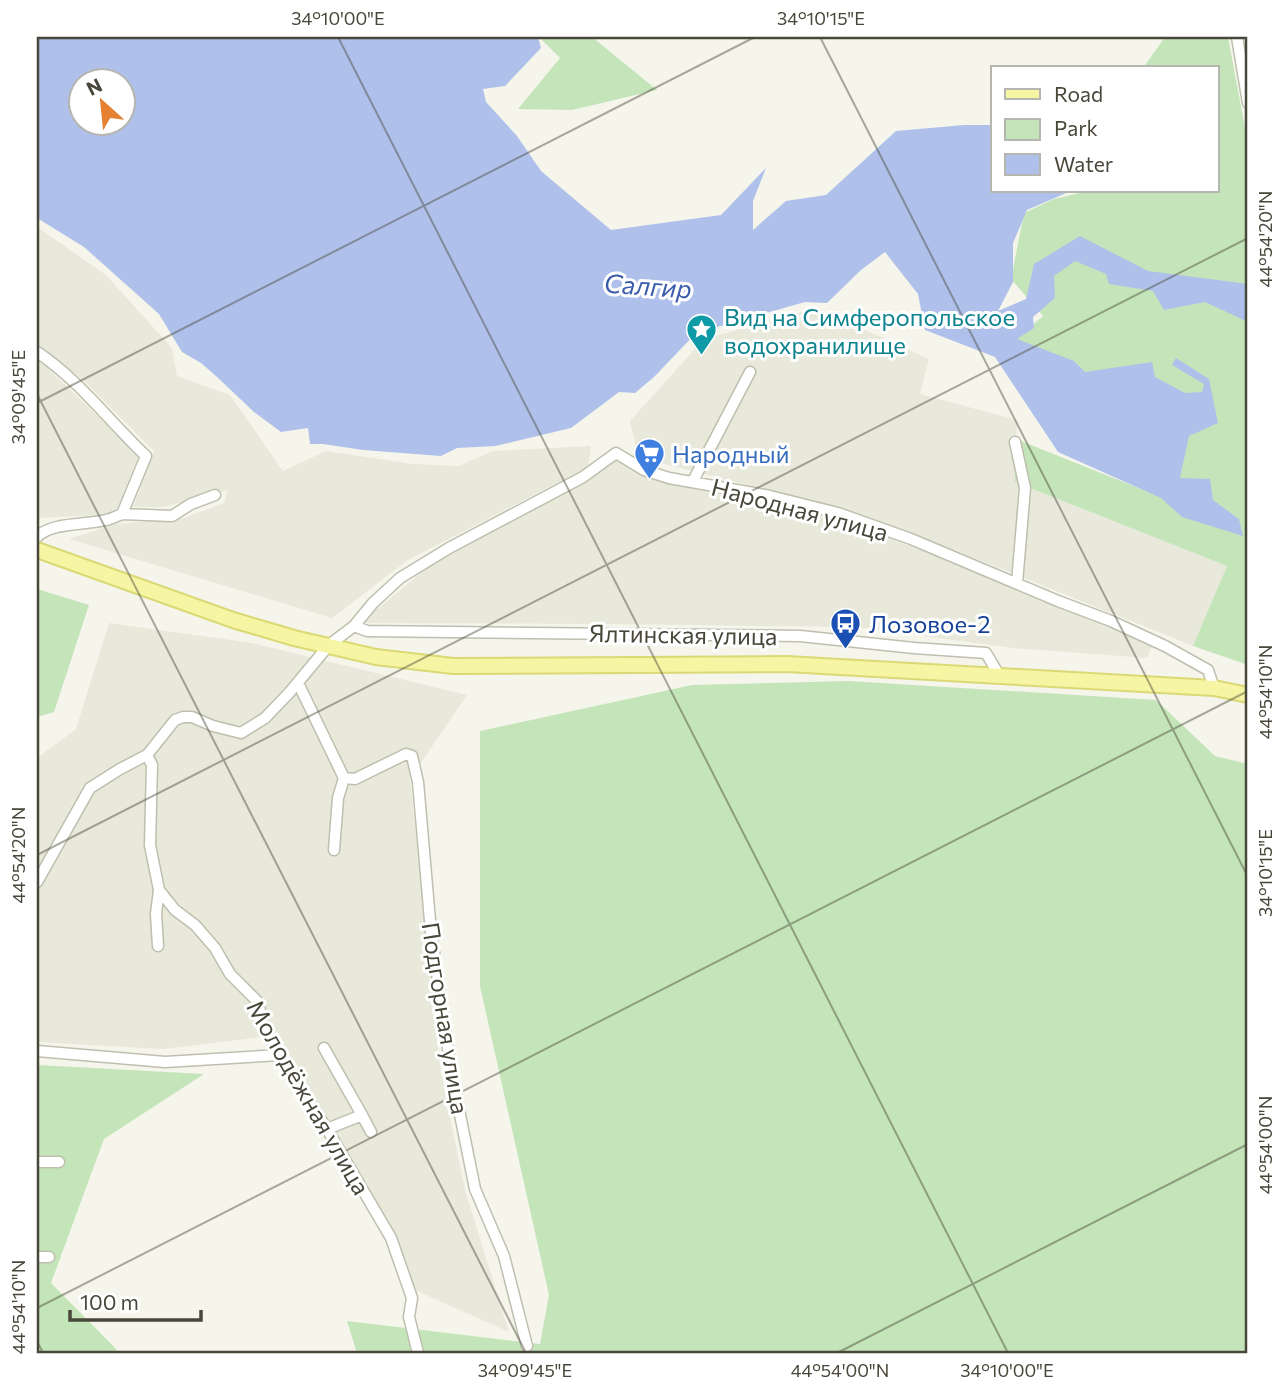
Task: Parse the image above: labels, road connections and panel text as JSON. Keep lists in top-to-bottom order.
{
  "streets": {
    "street": [
      "Народная улица",
      "Ялтинская улица",
      "Подгорная улица",
      "Молодёжная улица"
    ]
  },
  "crossings": [
    ["Народная улица", "Ялтинская улица"]
  ],
  "water": ["Салгир"],
  "places": {
    "place": ["Вид на Симферопольское водохранилище"],
    "supermarket": ["Народный"],
    "bus stop": ["Лозовое-2"]
  },
  "legend": ["Road", "Park", "Water"],
  "scale_bar": "100 m",
  "north": "top left",
  "coordinates": [
    "34°10'00\"E",
    "34°10'15\"E",
    "44°54'20\"N",
    "34°09'45\"E",
    "44°54'10\"N",
    "44°54'00\"N"
  ]
}
